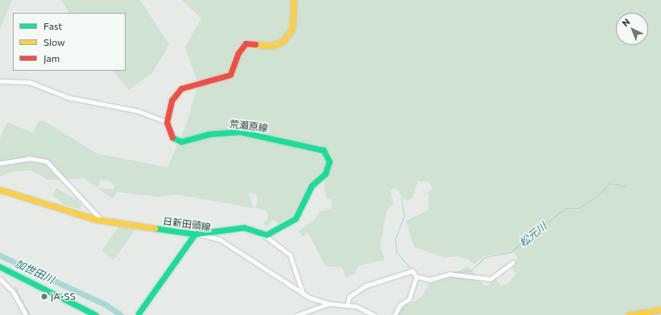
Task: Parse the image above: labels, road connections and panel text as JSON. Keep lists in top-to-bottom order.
{
  "streets": {
    "main road": ["荒瀬原線", "日新田頭線"]
  },
  "water": ["松元川", "加世田川"],
  "places": ["JA-SS"],
  "legend": ["Fast", "Slow", "Jam"],
  "north": "top left"
}
